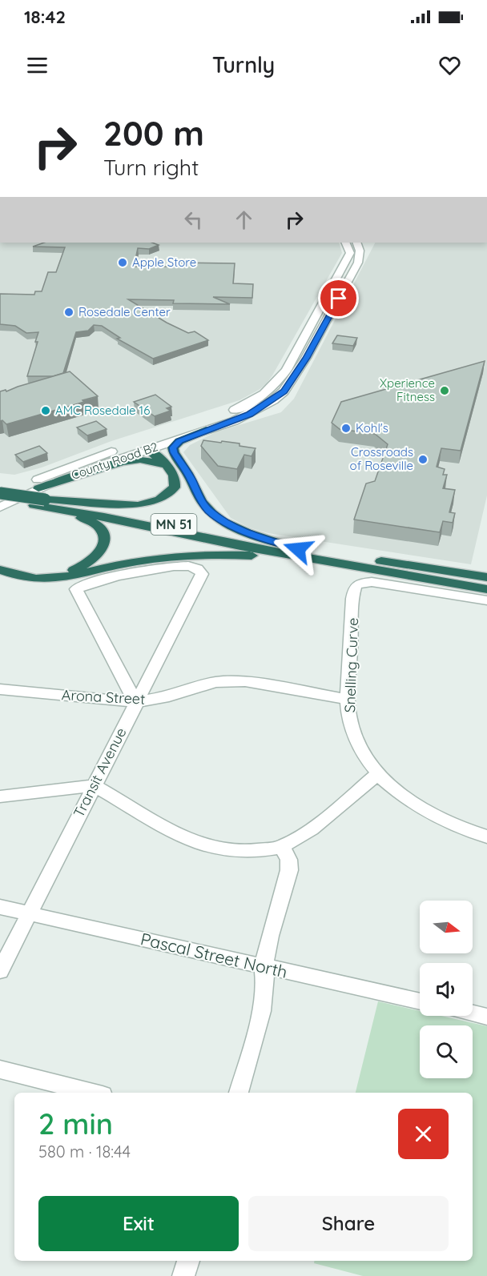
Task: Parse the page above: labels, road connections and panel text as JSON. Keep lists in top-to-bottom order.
{
  "streets": {
    "highway": ["MN 51"],
    "street": [
      "County Road B2",
      "Snelling Curve",
      "Arona Street",
      "Transit Avenue",
      "Pascal Street North"
    ]
  },
  "crossings": [
    ["County Road B2", "MN 51"],
    ["Snelling Curve", "Arona Street"],
    ["Arona Street", "Transit Avenue"],
    ["Transit Avenue", "Pascal Street North"]
  ],
  "places": [
    "Apple Store",
    "Rosedale Center",
    "Xperience Fitness",
    "AMC Rosedale 16",
    "Kohl's",
    "Crossroads of Roseville"
  ],
  "north": "right",
  "page": {
    "status": "18:42",
    "header": "Turnly",
    "turn": ["200 m", "Turn right"],
    "heading": ["2 min", "580 m · 18:44"],
    "buttons": ["Exit", "Share"]
  }
}
